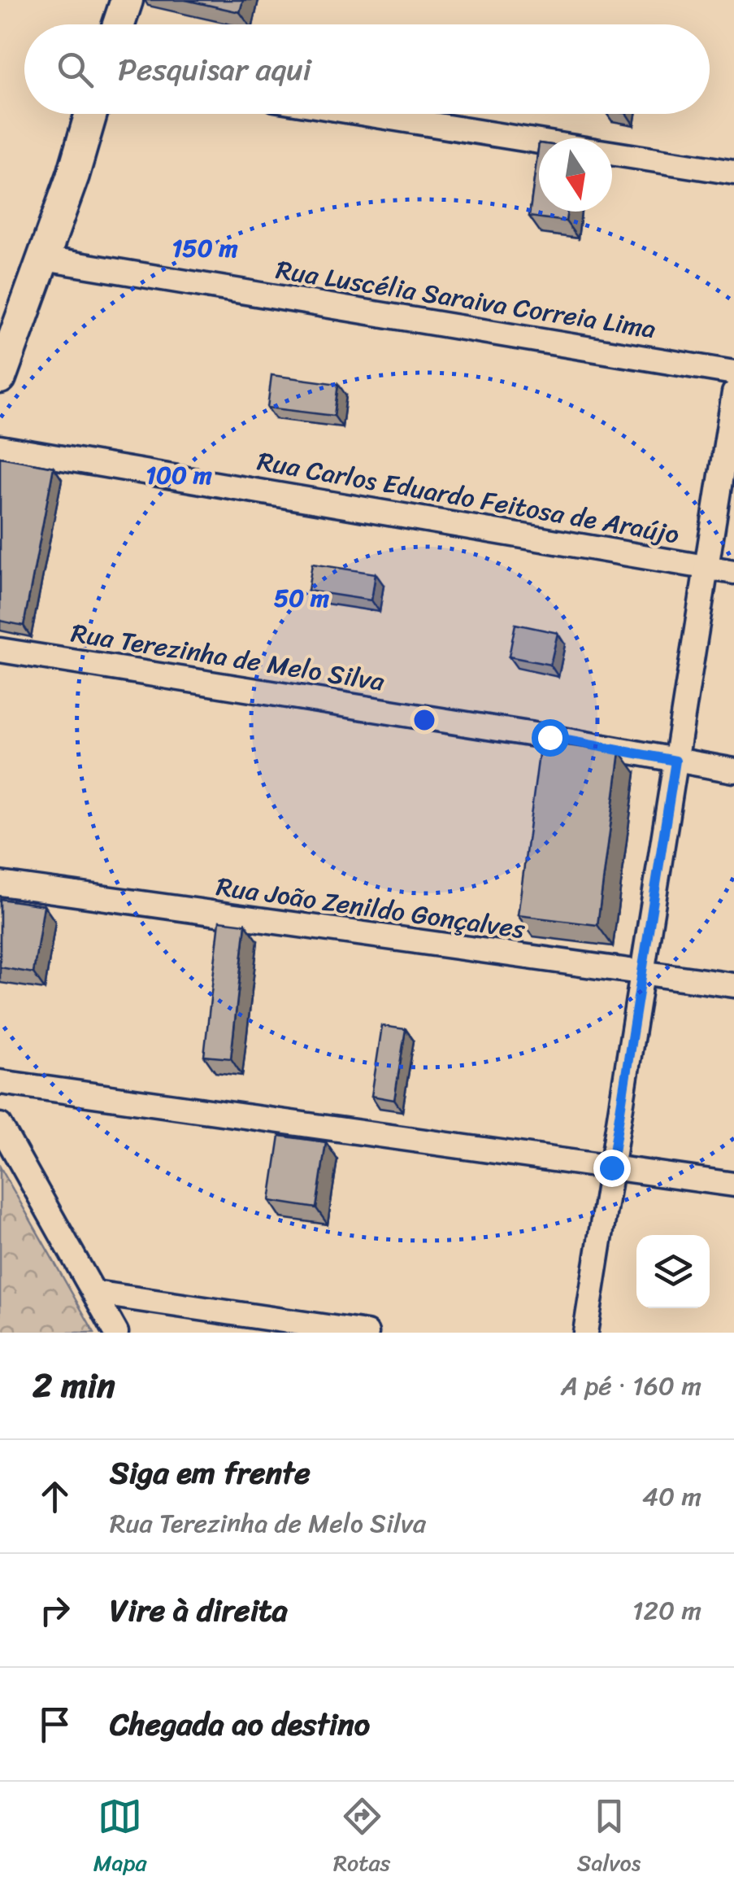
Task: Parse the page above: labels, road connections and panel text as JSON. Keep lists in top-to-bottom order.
{
  "streets": {
    "street": [
      "Rua Luscélia Saraiva Correia Lima",
      "Rua Carlos Eduardo Feitosa de Araújo",
      "Rua Terezinha de Melo Silva",
      "Rua João Zenildo Gonçalves"
    ]
  },
  "north": "bottom",
  "page": {
    "search": "Pesquisar aqui",
    "heading": ["2 min", "A pé · 160 m"],
    "list": [
      ["Siga em frente", "Rua Terezinha de Melo Silva", "40 m"],
      ["Vire à direita", "120 m"],
      "Chegada ao destino"
    ],
    "nav": ["Mapa", "Rotas", "Salvos"]
  },
  "rings": ["150 m", "100 m", "50 m"]
}
